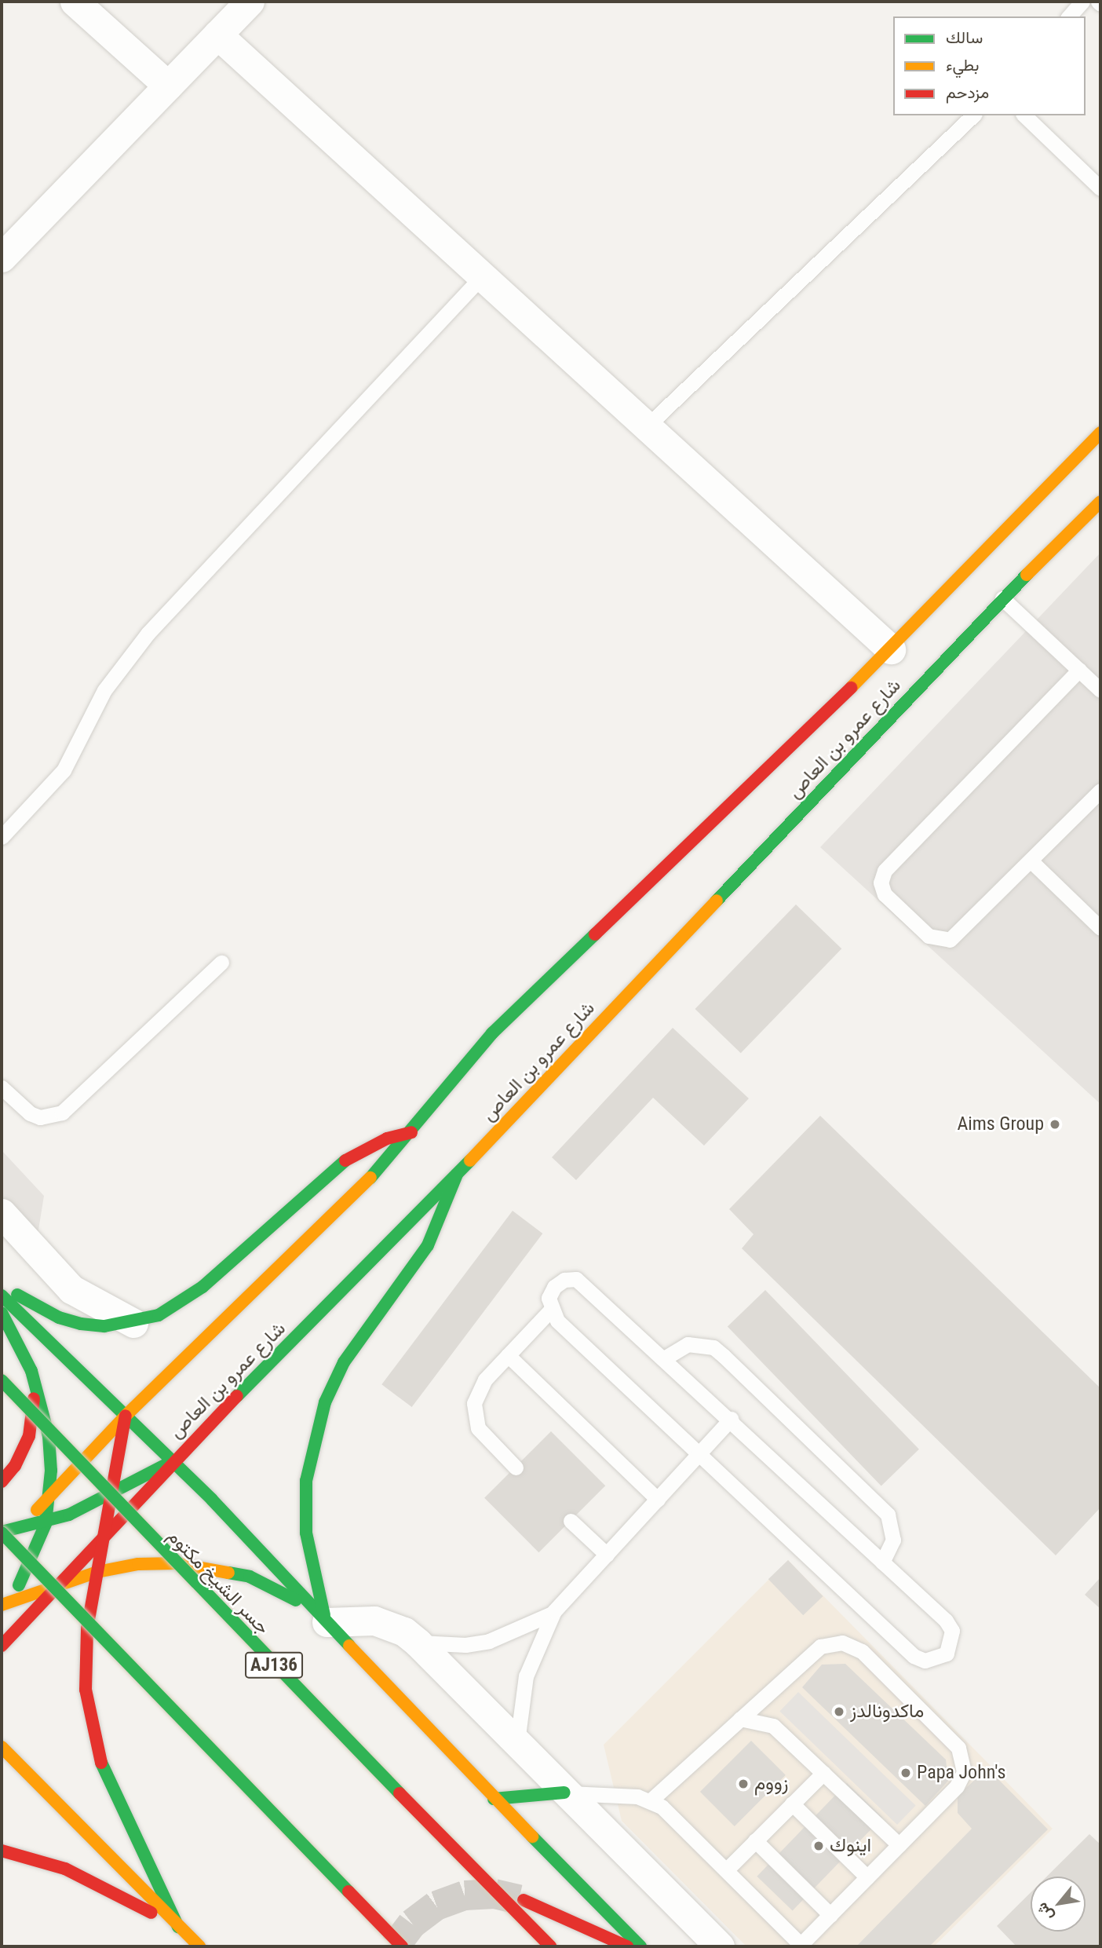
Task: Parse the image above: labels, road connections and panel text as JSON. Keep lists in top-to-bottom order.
{
  "streets": {
    "main road": ["شارع عمرو بن العاص", "جسر الشيخ مكتوم", "AJ136"]
  },
  "places": [
    "Aims Group",
    "ماكدونالدز",
    "Papa John's",
    "زووم",
    "اينوك"
  ],
  "legend": ["سالك", "بطيء", "مزدحم"],
  "north": "bottom left"
}
